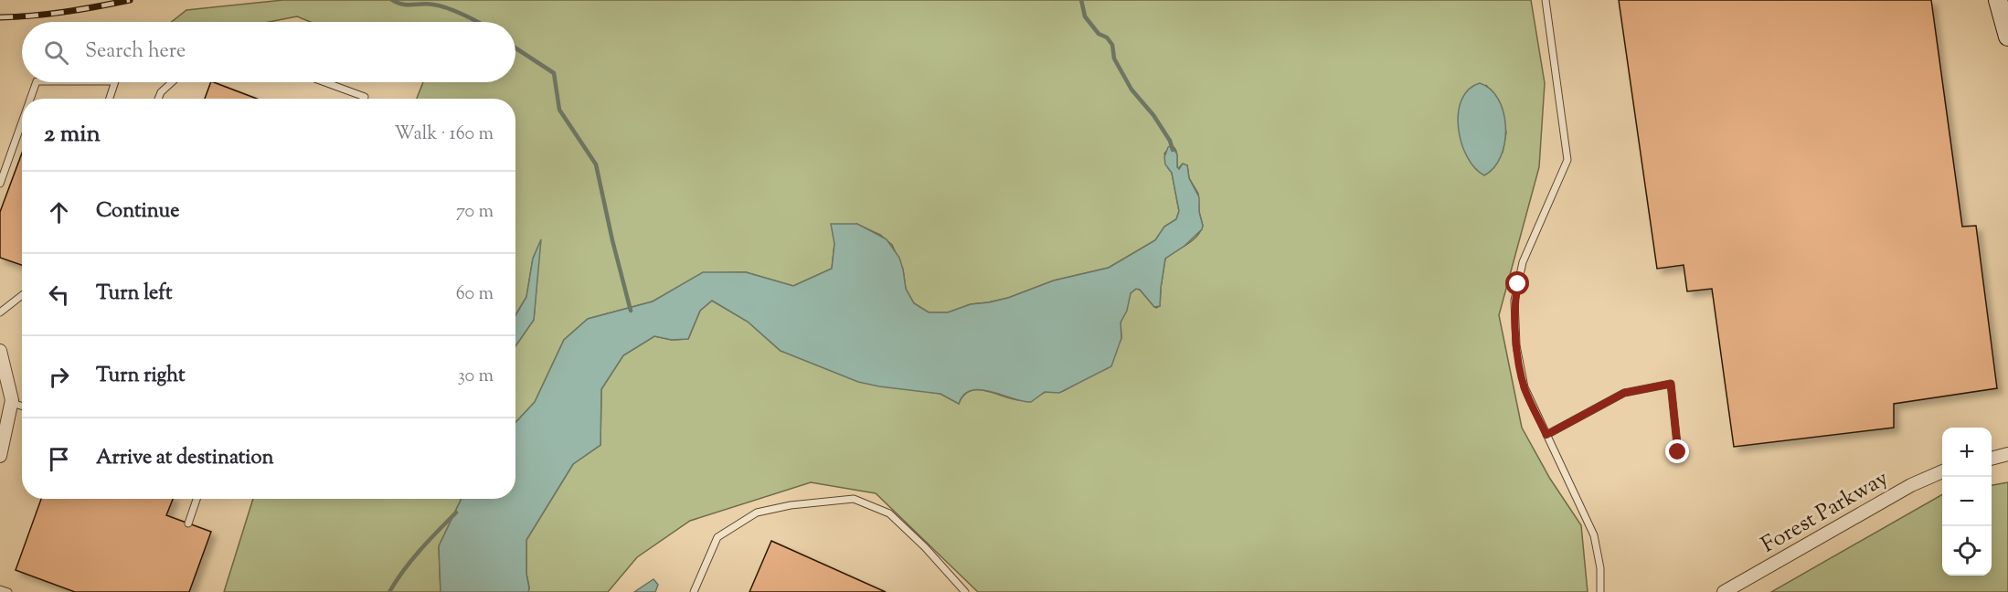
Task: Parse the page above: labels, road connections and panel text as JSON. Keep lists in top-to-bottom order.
{
  "streets": {
    "street": ["Forest Parkway"]
  },
  "page": {
    "search": "Search here",
    "heading": ["2 min", "Walk · 160 m"],
    "list": [
      ["Continue", "70 m"],
      ["Turn left", "60 m"],
      ["Turn right", "30 m"],
      "Arrive at destination"
    ],
    "map_buttons": ["+", "−"]
  }
}
